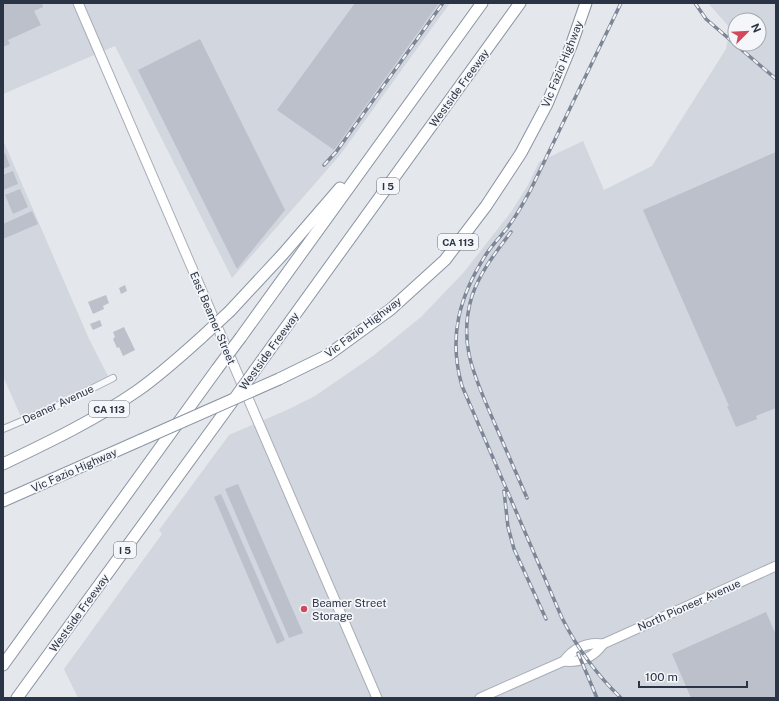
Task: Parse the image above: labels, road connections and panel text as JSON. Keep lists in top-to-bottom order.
{
  "streets": {
    "highway": [
      "Vic Fazio Highway",
      "Westside Freeway",
      "I 5",
      "CA 113"
    ],
    "street": ["East Beamer Street", "Deaner Avenue", "North Pioneer Avenue"]
  },
  "places": ["Beamer Street Storage"],
  "scale_bar": "100 m",
  "north": "top right"
}
